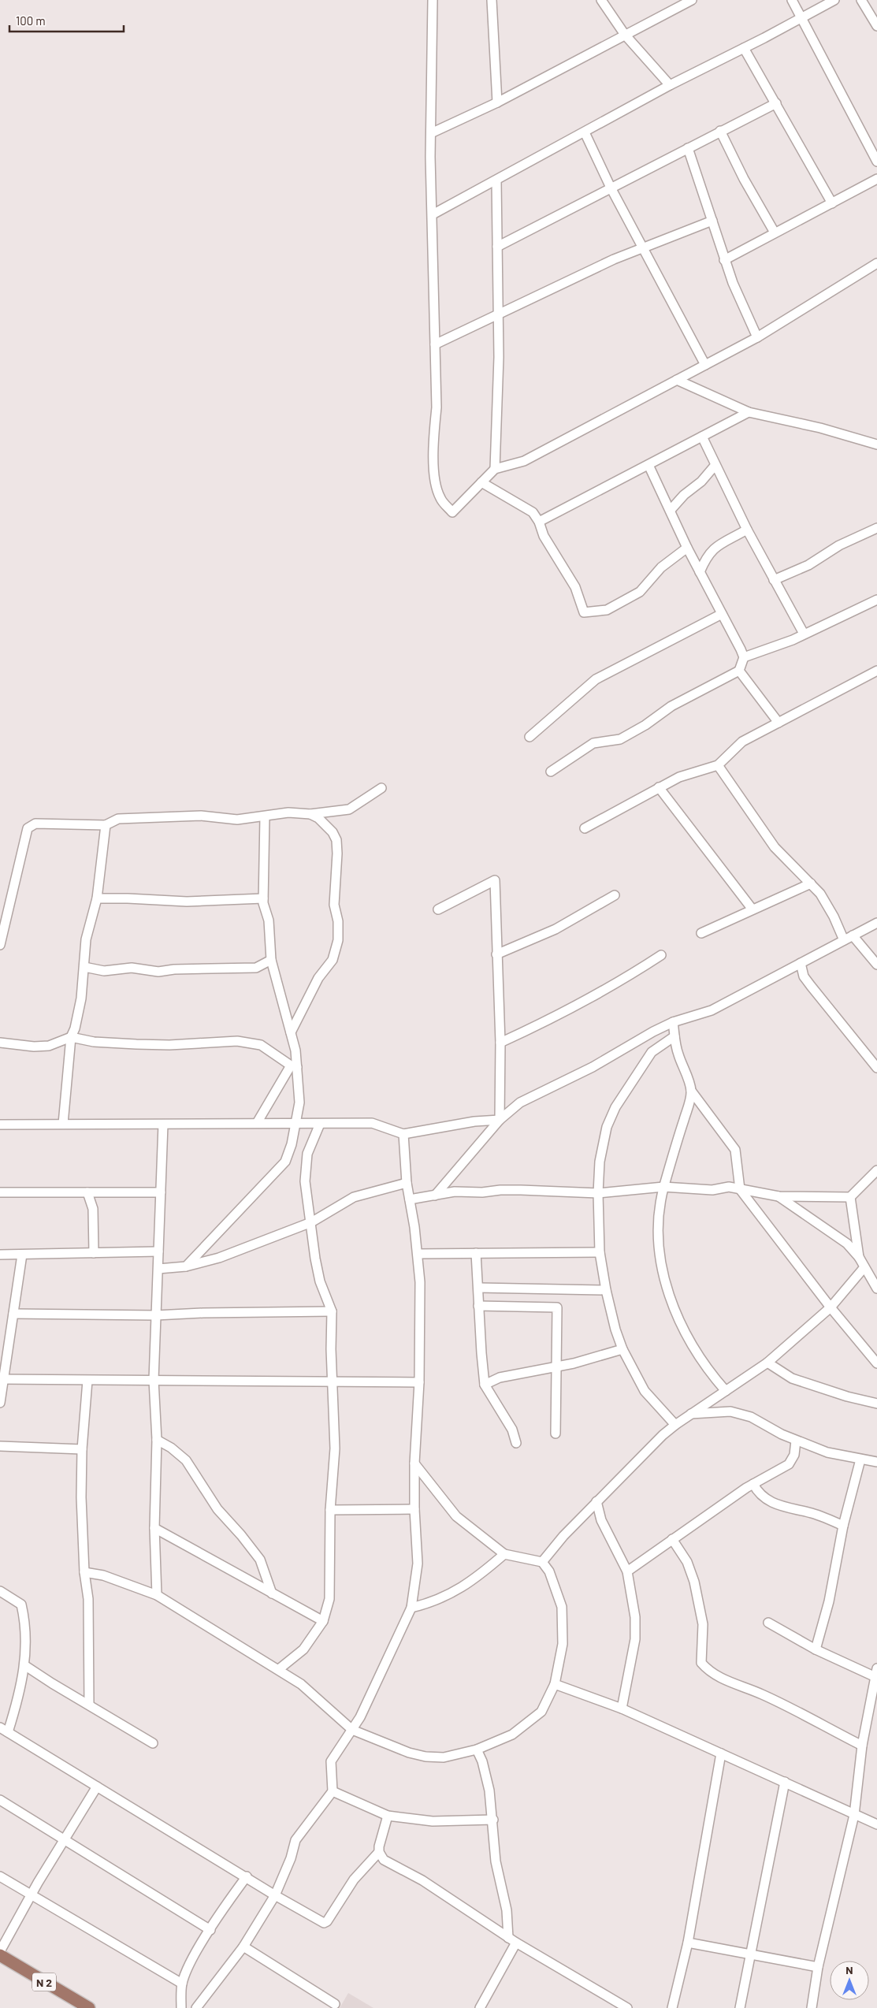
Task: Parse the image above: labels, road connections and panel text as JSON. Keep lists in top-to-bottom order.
{
  "streets": {
    "main road": ["N 2"]
  },
  "scale_bar": "100 m",
  "north": "top"
}
